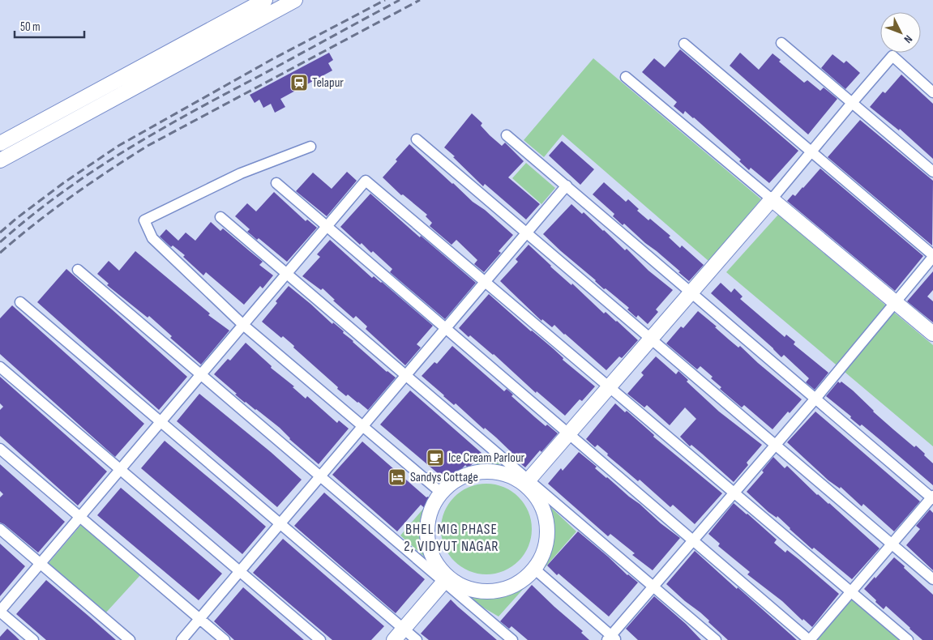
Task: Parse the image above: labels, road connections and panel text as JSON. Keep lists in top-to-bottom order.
{
  "districts": ["BHEL MIG PHASE 2, VIDYUT NAGAR"],
  "places": {
    "station": ["Telapur"],
    "cafe": ["Ice Cream Parlour"],
    "hotel": ["Sandys Cottage"]
  },
  "scale_bar": "50 m",
  "north": "bottom right"
}
